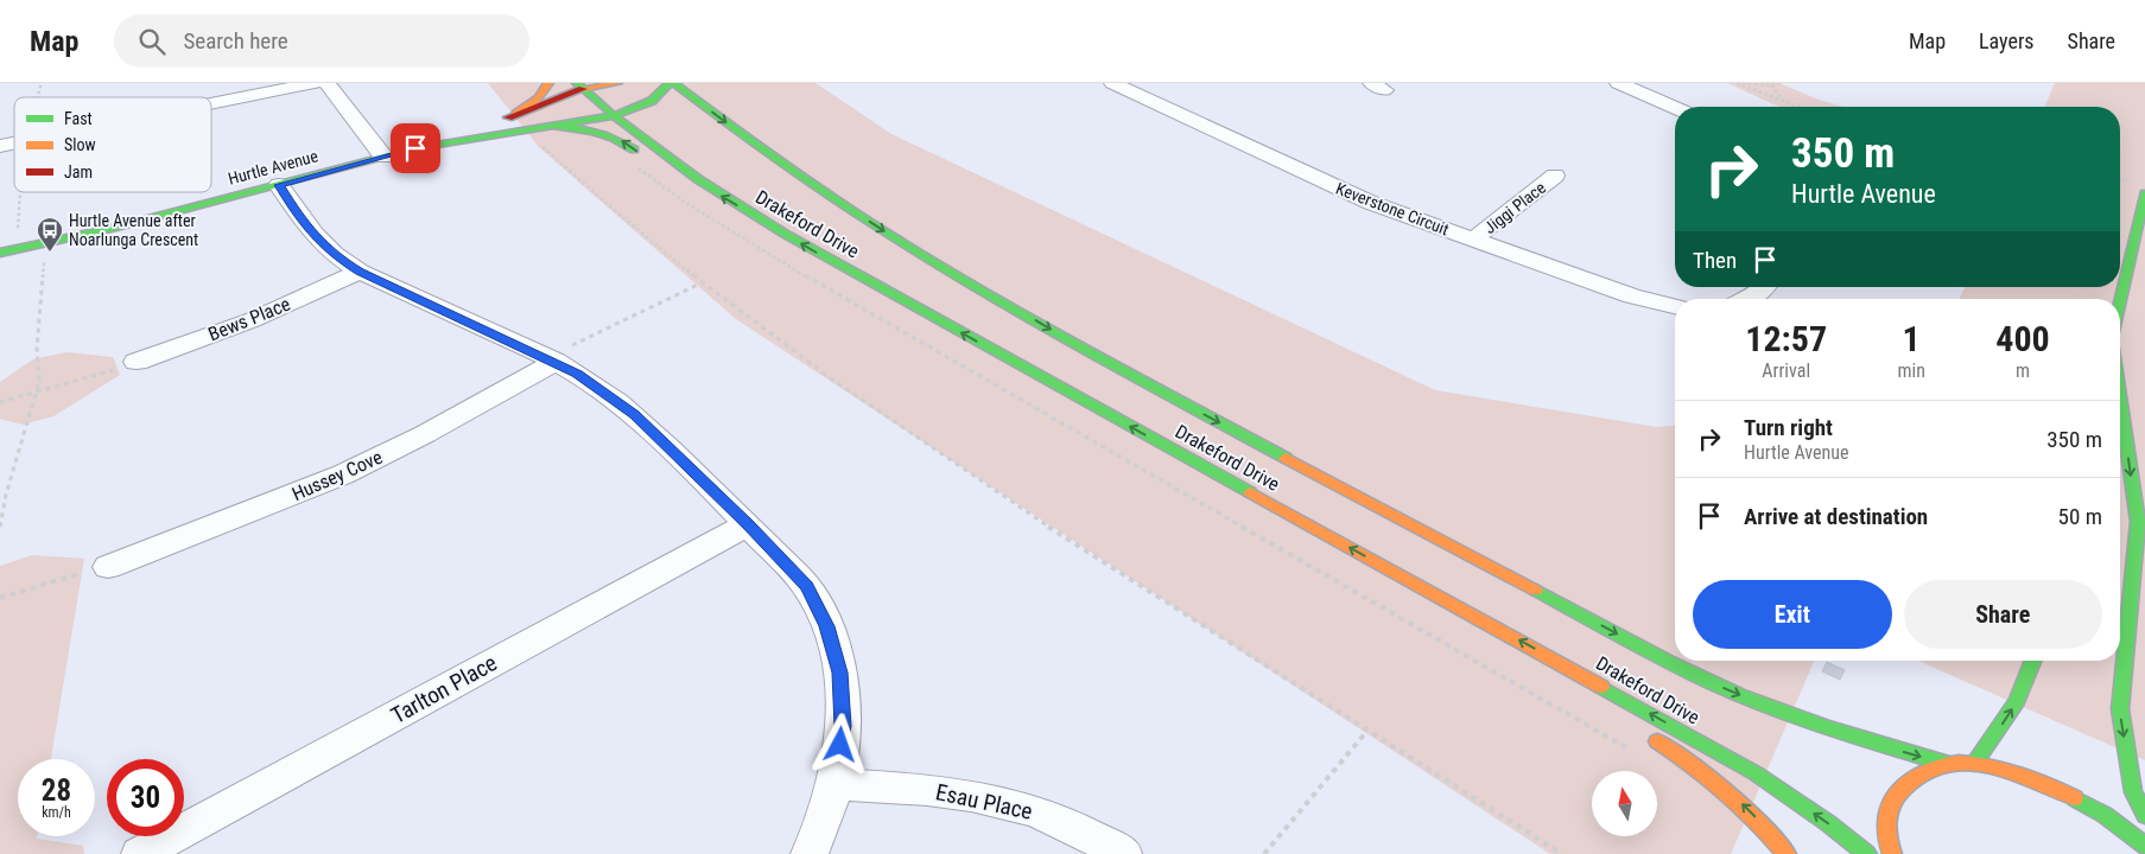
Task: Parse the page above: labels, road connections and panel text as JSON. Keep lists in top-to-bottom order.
{
  "streets": {
    "main road": ["Hurtle Avenue", "Drakeford Drive"],
    "street": [
      "Jiggi Place",
      "Keverstone Circuit",
      "Bews Place",
      "Hussey Cove",
      "Tarlton Place",
      "Esau Place"
    ]
  },
  "crossings": [
    ["Hurtle Avenue", "Drakeford Drive"],
    ["Jiggi Place", "Keverstone Circuit"]
  ],
  "places": {
    "bus stop": ["Hurtle Avenue after Noarlunga Crescent"]
  },
  "legend": ["Fast", "Slow", "Jam"],
  "north": "top",
  "page": {
    "header": "Map",
    "search": "Search here",
    "nav": ["Map", "Layers", "Share"],
    "turn": ["350 m", "Hurtle Avenue"],
    "then": "Then",
    "eta": [
      "12:57",
      "Arrival",
      "1",
      "min",
      "400",
      "m"
    ],
    "list": [
      {
        "name": "Turn right",
        "note": "Hurtle Avenue",
        "value": "350 m"
      },
      {
        "name": "Arrive at destination",
        "value": "50 m"
      }
    ],
    "buttons": ["Exit", "Share"],
    "speed": "28 km/h",
    "limit": "30"
  }
}
